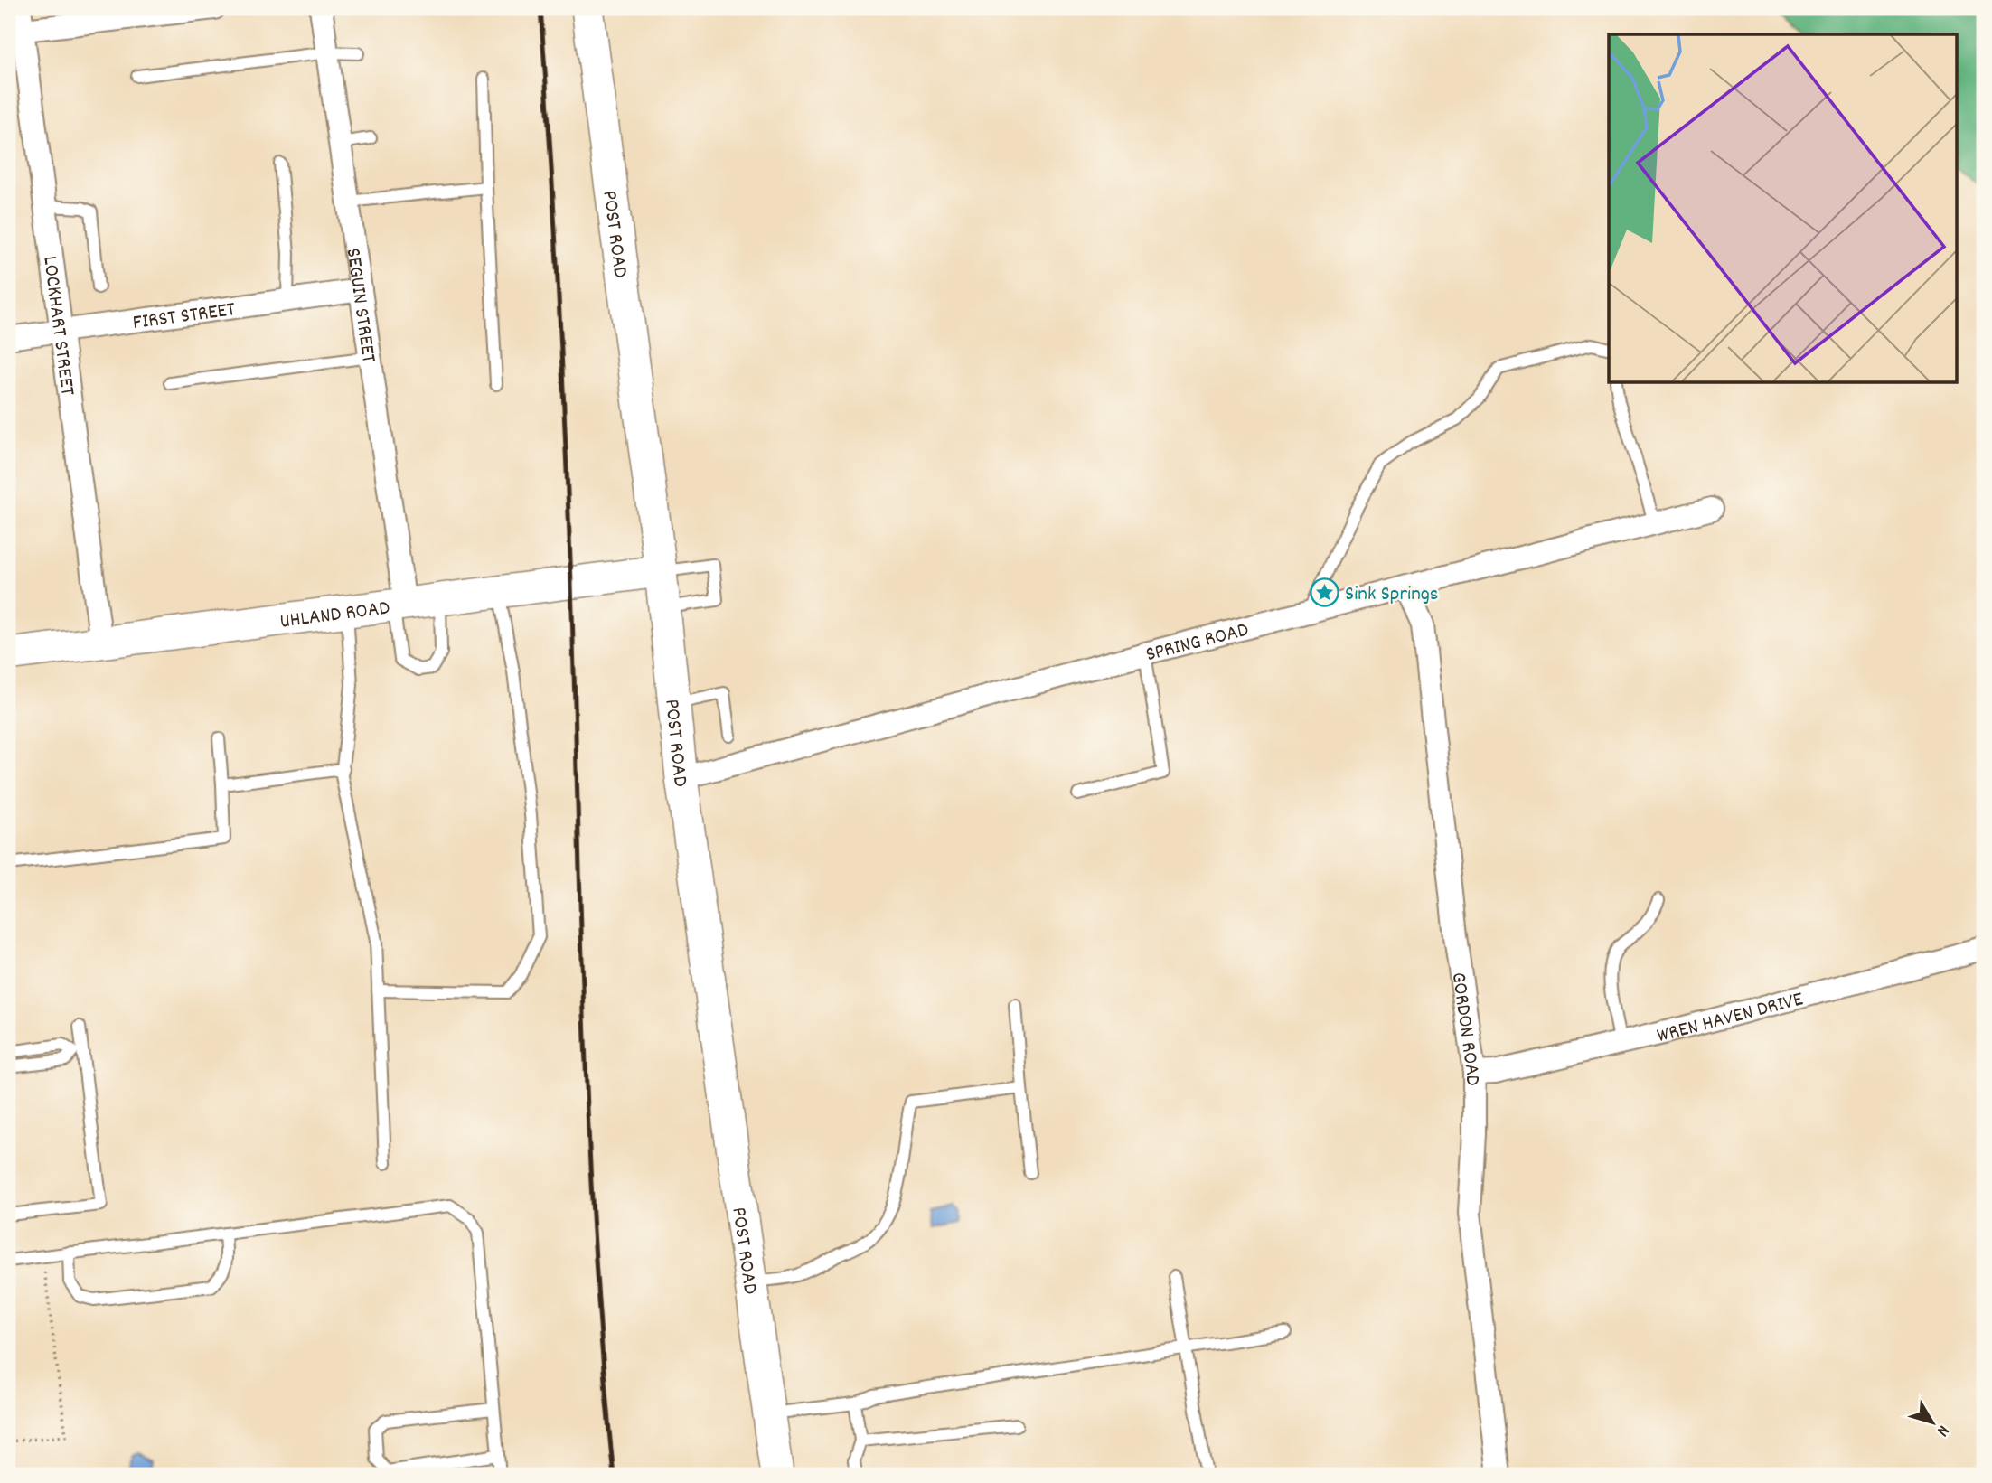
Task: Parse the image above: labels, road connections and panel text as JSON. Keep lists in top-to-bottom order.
{
  "streets": {
    "street": [
      "POST ROAD",
      "SEGUIN STREET",
      "FIRST STREET",
      "LOCKHART STREET",
      "UHLAND ROAD",
      "SPRING ROAD",
      "WREN HAVEN DRIVE",
      "GORDON ROAD"
    ]
  },
  "crossings": [
    ["POST ROAD", "UHLAND ROAD"],
    ["POST ROAD", "SPRING ROAD"],
    ["SEGUIN STREET", "FIRST STREET"],
    ["SEGUIN STREET", "UHLAND ROAD"],
    ["FIRST STREET", "LOCKHART STREET"],
    ["LOCKHART STREET", "UHLAND ROAD"],
    ["SPRING ROAD", "GORDON ROAD"],
    ["WREN HAVEN DRIVE", "GORDON ROAD"]
  ],
  "places": {
    "place": ["Sink Springs"]
  },
  "north": "bottom right"
}
